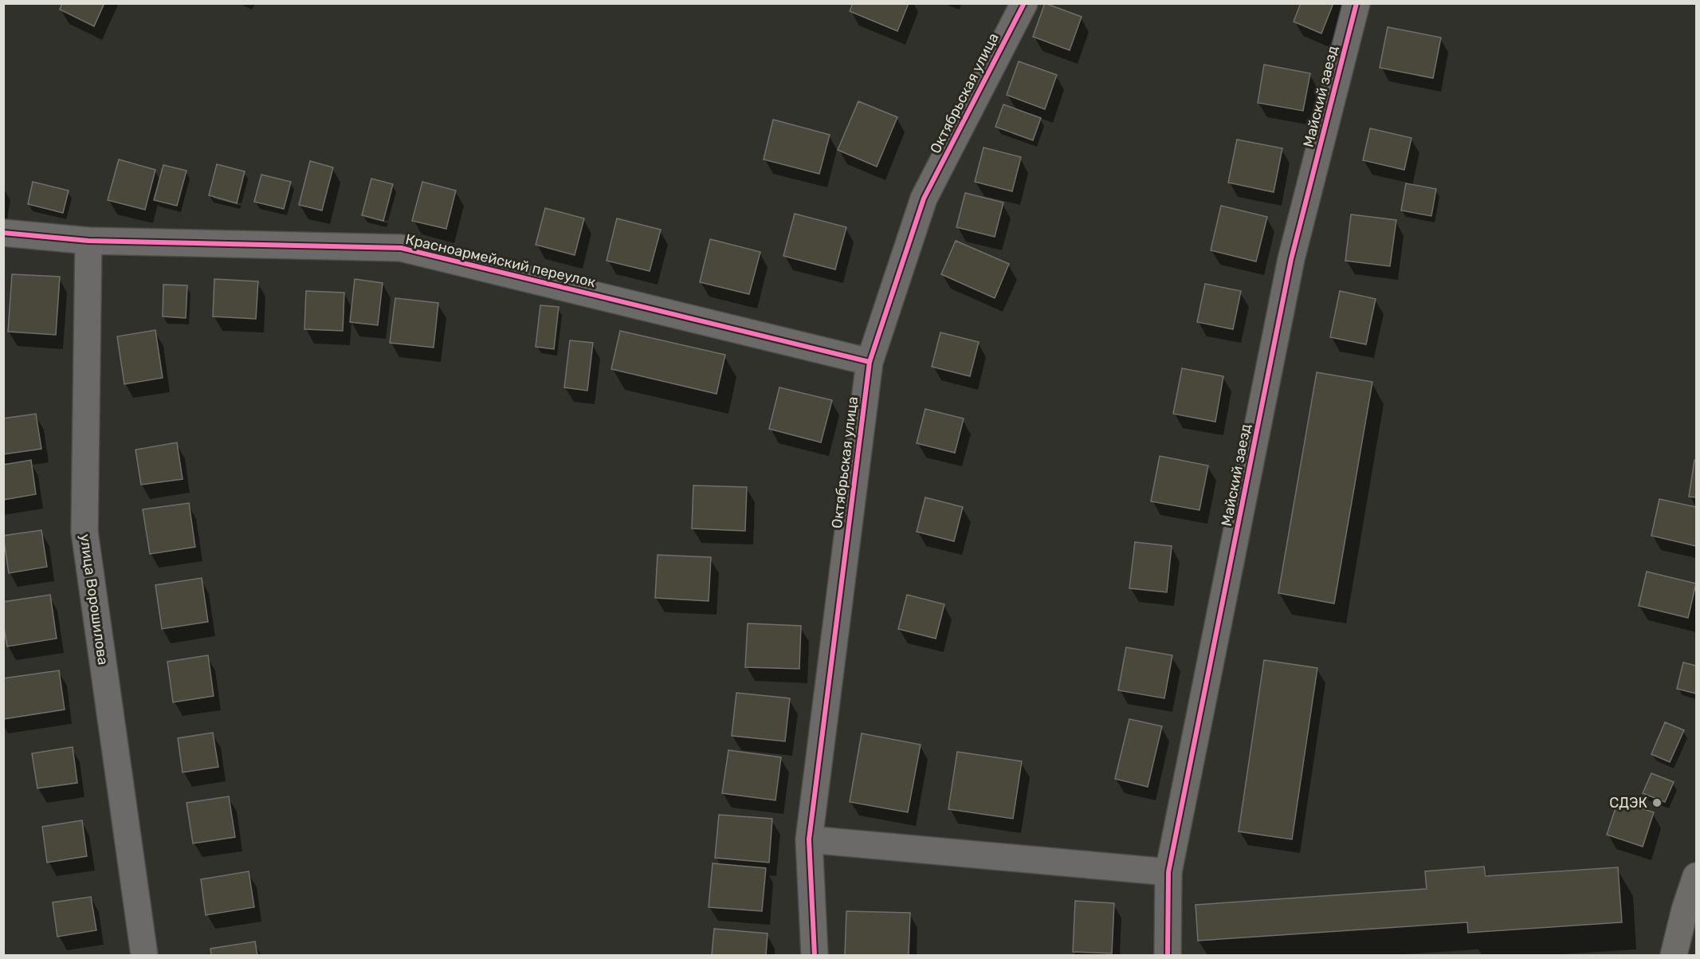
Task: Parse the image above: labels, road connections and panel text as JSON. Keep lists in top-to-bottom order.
{
  "streets": {
    "street": [
      "Октябрьская улица",
      "Майский заезд",
      "Красноармейский переулок",
      "улица Ворошилова"
    ]
  },
  "crossings": [
    ["Октябрьская улица", "Красноармейский переулок"],
    ["Красноармейский переулок", "улица Ворошилова"]
  ],
  "places": ["СДЭК"]
}
